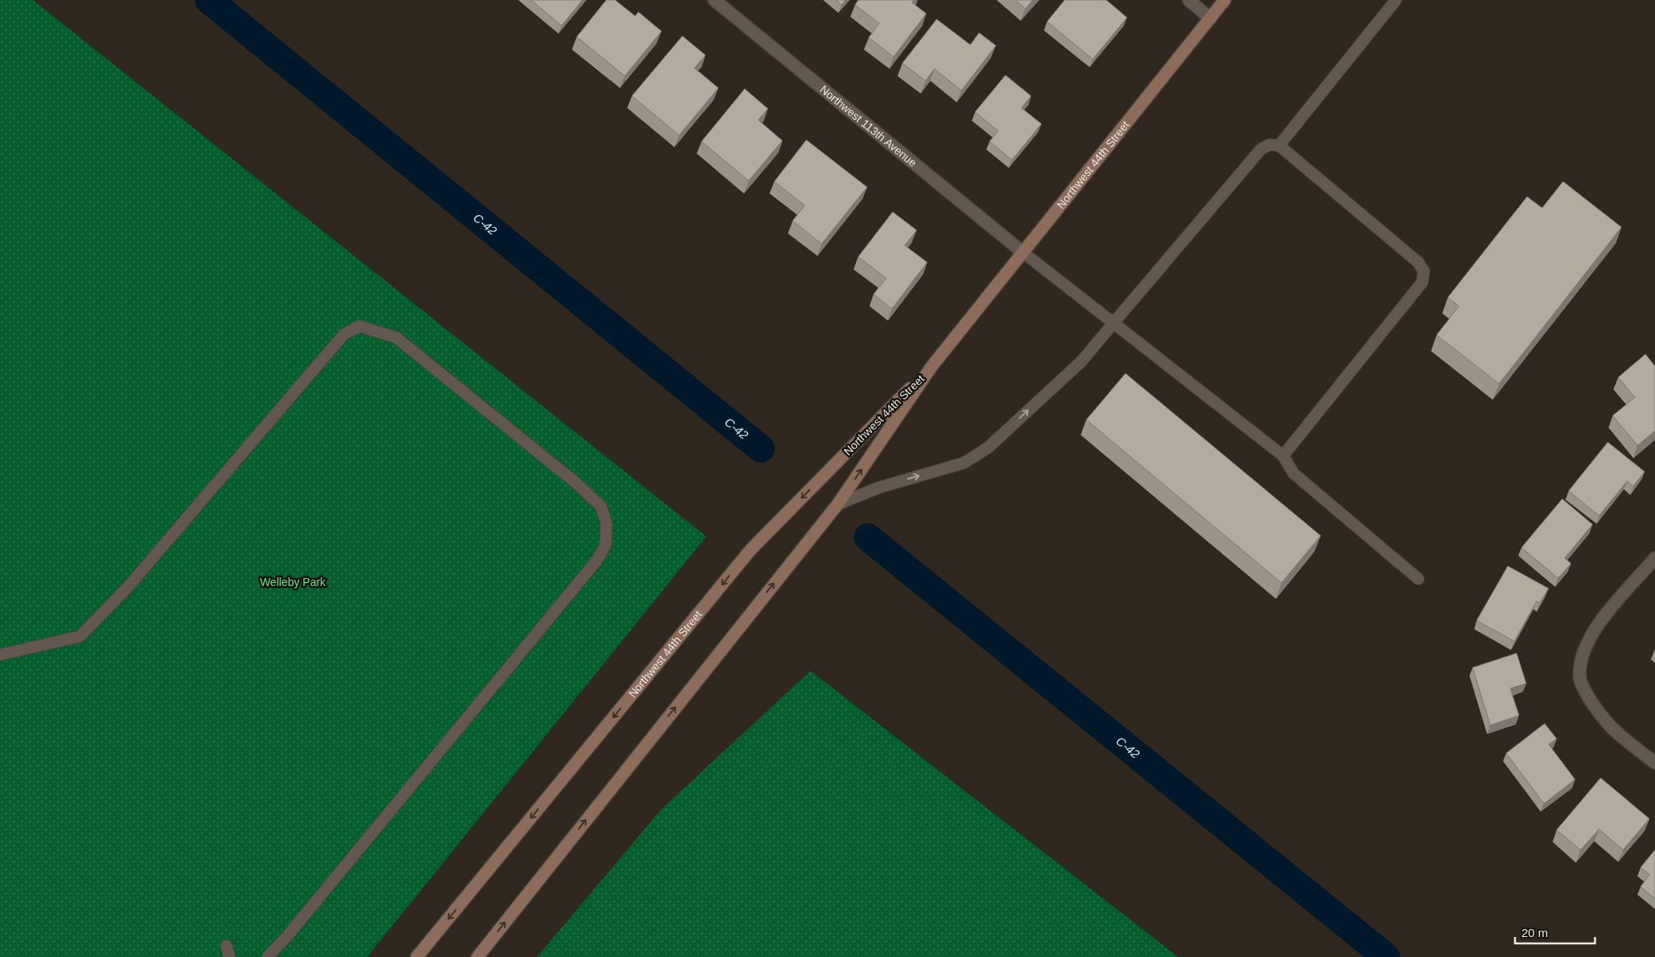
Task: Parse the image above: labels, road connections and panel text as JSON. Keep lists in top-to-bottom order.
{
  "streets": {
    "street": ["Northwest 113th Avenue", "Northwest 44th Street"]
  },
  "crossings": [
    ["Northwest 113th Avenue", "Northwest 44th Street"]
  ],
  "water": ["C-42"],
  "parks": ["Welleby Park"],
  "scale_bar": "20 m"
}
